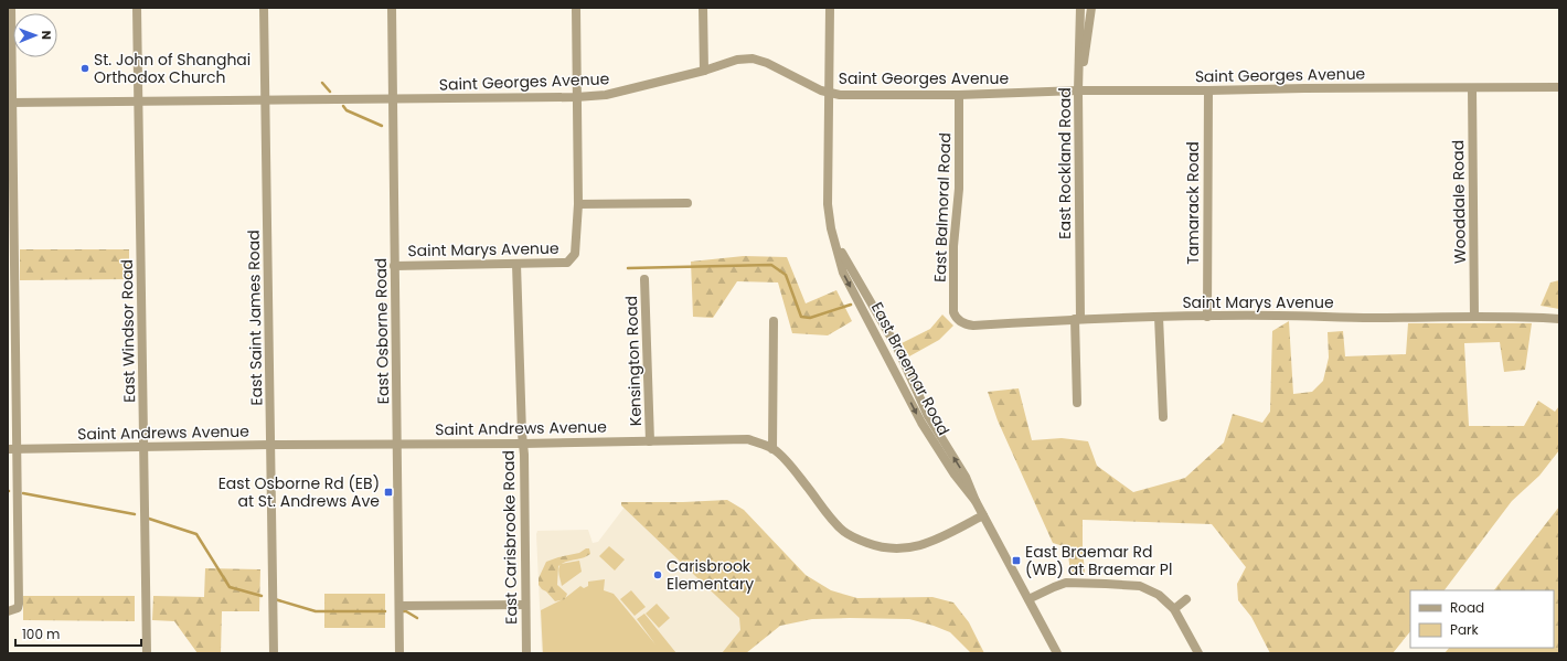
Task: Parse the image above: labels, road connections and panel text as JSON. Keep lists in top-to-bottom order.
{
  "streets": {
    "street": [
      "Saint Georges Avenue",
      "East Rockland Road",
      "Wooddale Road",
      "Tamarack Road",
      "East Balmoral Road",
      "Saint Marys Avenue",
      "East Saint James Road",
      "East Windsor Road",
      "East Osborne Road",
      "Kensington Road",
      "East Braemar Road",
      "Saint Andrews Avenue",
      "East Carisbrooke Road"
    ]
  },
  "crossings": [
    ["Saint Georges Avenue", "East Rockland Road"],
    ["Saint Georges Avenue", "Wooddale Road"],
    ["Saint Georges Avenue", "Tamarack Road"],
    ["Saint Georges Avenue", "East Balmoral Road"],
    ["Saint Georges Avenue", "East Saint James Road"],
    ["Saint Georges Avenue", "East Windsor Road"],
    ["Saint Georges Avenue", "East Osborne Road"],
    ["Saint Georges Avenue", "East Braemar Road"],
    ["East Rockland Road", "Saint Marys Avenue"],
    ["Wooddale Road", "Saint Marys Avenue"],
    ["Tamarack Road", "Saint Marys Avenue"],
    ["East Balmoral Road", "Saint Marys Avenue"],
    ["Saint Marys Avenue", "East Osborne Road"],
    ["Saint Marys Avenue", "East Carisbrooke Road"],
    ["East Saint James Road", "Saint Andrews Avenue"],
    ["East Windsor Road", "Saint Andrews Avenue"],
    ["East Osborne Road", "Saint Andrews Avenue"],
    ["Kensington Road", "Saint Andrews Avenue"],
    ["East Braemar Road", "Saint Andrews Avenue"],
    ["Saint Andrews Avenue", "East Carisbrooke Road"]
  ],
  "places": {
    "other": ["St. John of Shanghai Orthodox Church", "Carisbrook Elementary"],
    "transit": ["East Osborne Rd (EB) at St. Andrews Ave", "East Braemar Rd (WB) at Braemar Pl"]
  },
  "legend": ["Road", "Park"],
  "scale_bar": "100 m",
  "north": "right"
}
